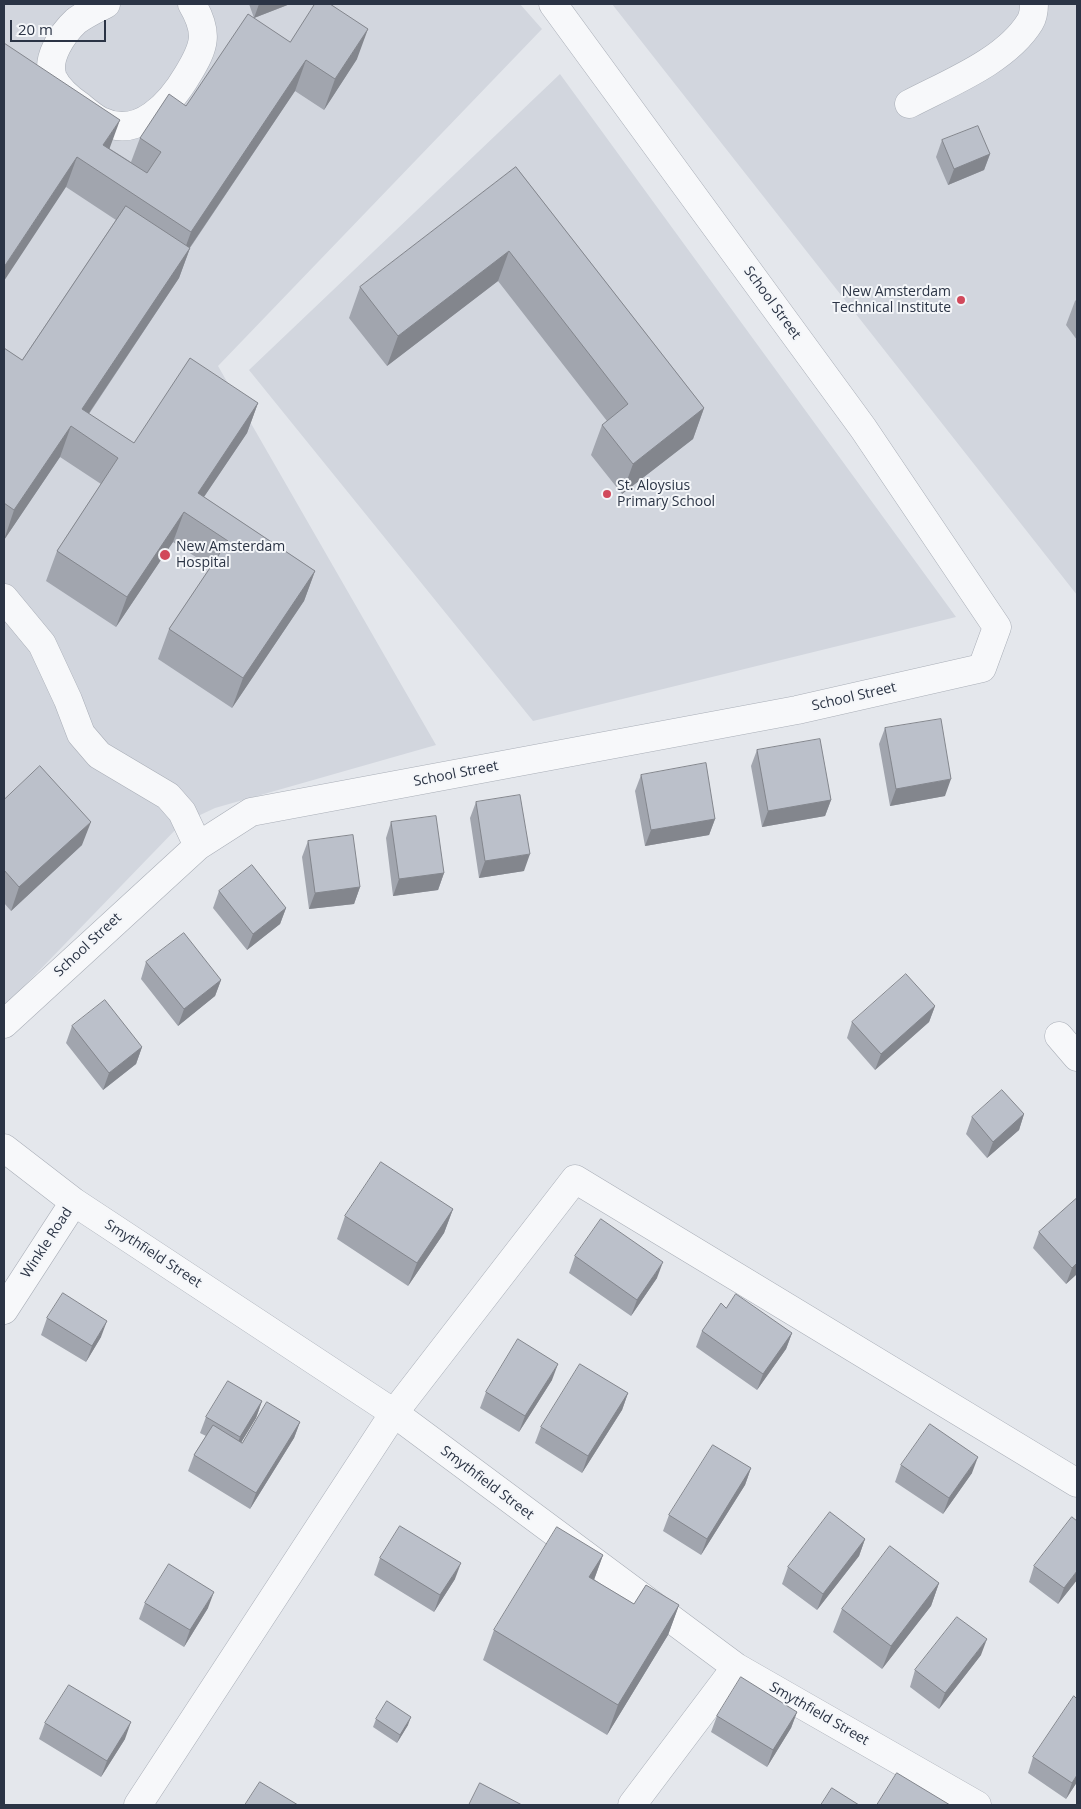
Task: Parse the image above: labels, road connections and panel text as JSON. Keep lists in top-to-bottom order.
{
  "streets": {
    "street": ["School Street", "Winkle Road", "Smythfield Street"]
  },
  "crossings": [
    ["Winkle Road", "Smythfield Street"]
  ],
  "places": ["New Amsterdam Technical Institute", "St. Aloysius Primary School", "New Amsterdam Hospital"],
  "scale_bar": "20 m"
}
